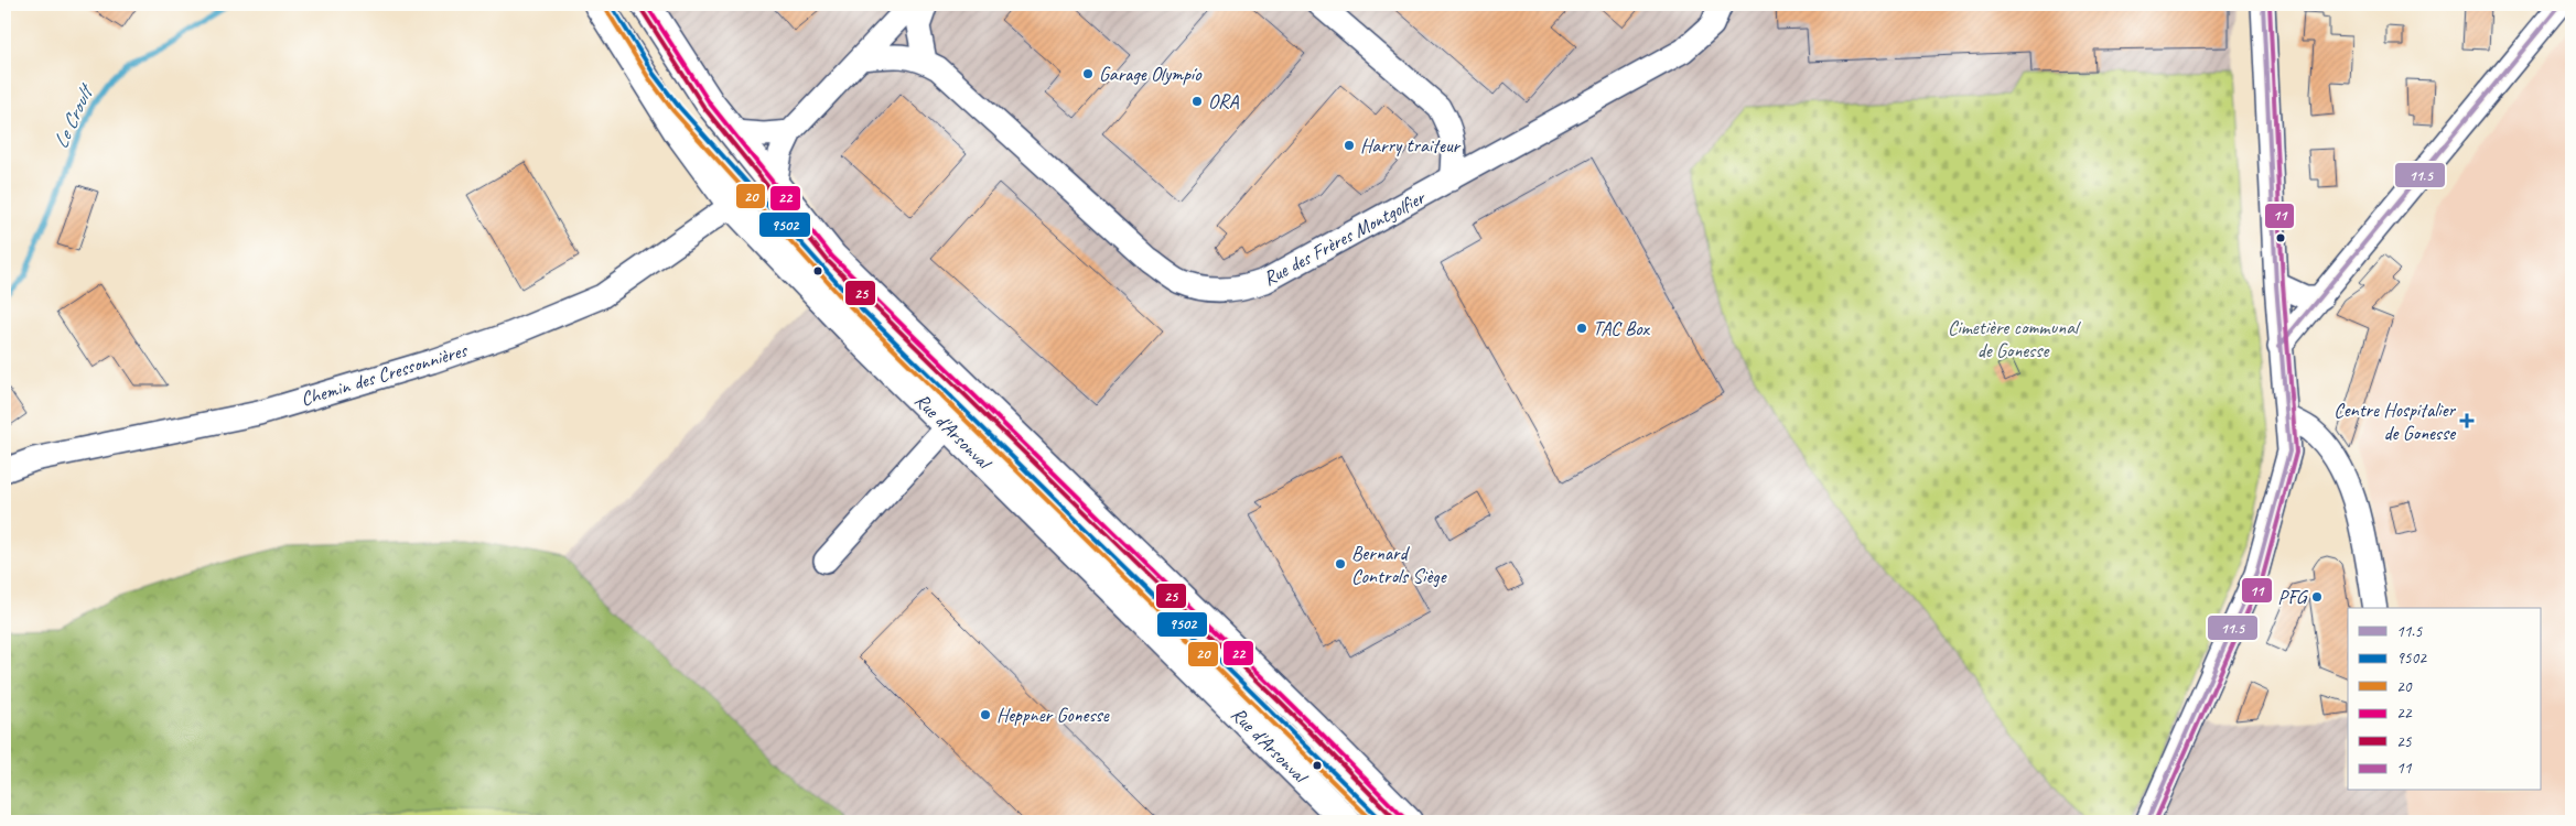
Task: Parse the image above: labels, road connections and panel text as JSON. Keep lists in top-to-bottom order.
{
  "streets": {
    "main road": ["Rue d'Arsonval"],
    "street": ["Rue des Frères Montgolfier", "Chemin des Cressonnières"]
  },
  "crossings": [
    ["Chemin des Cressonnières", "Rue d'Arsonval"]
  ],
  "water": ["Le Croult"],
  "parks": ["Cimetière communal de Gonesse"],
  "places": {
    "other": [
      "Garage Olympío",
      "ORA",
      "Harry traiteur",
      "TAC Box",
      "Bernard Controls Siège",
      "PFG",
      "Heppner Gonesse"
    ],
    "health": ["Centre Hospitalier de Gonesse"]
  },
  "lines": [
    "transit line 11.5",
    "transit line 9502",
    "transit line 22",
    "transit line 11",
    "transit line 20",
    "transit line 25"
  ],
  "legend": [
    "11.5",
    "9502",
    "20",
    "22",
    "25",
    "11"
  ]
}
